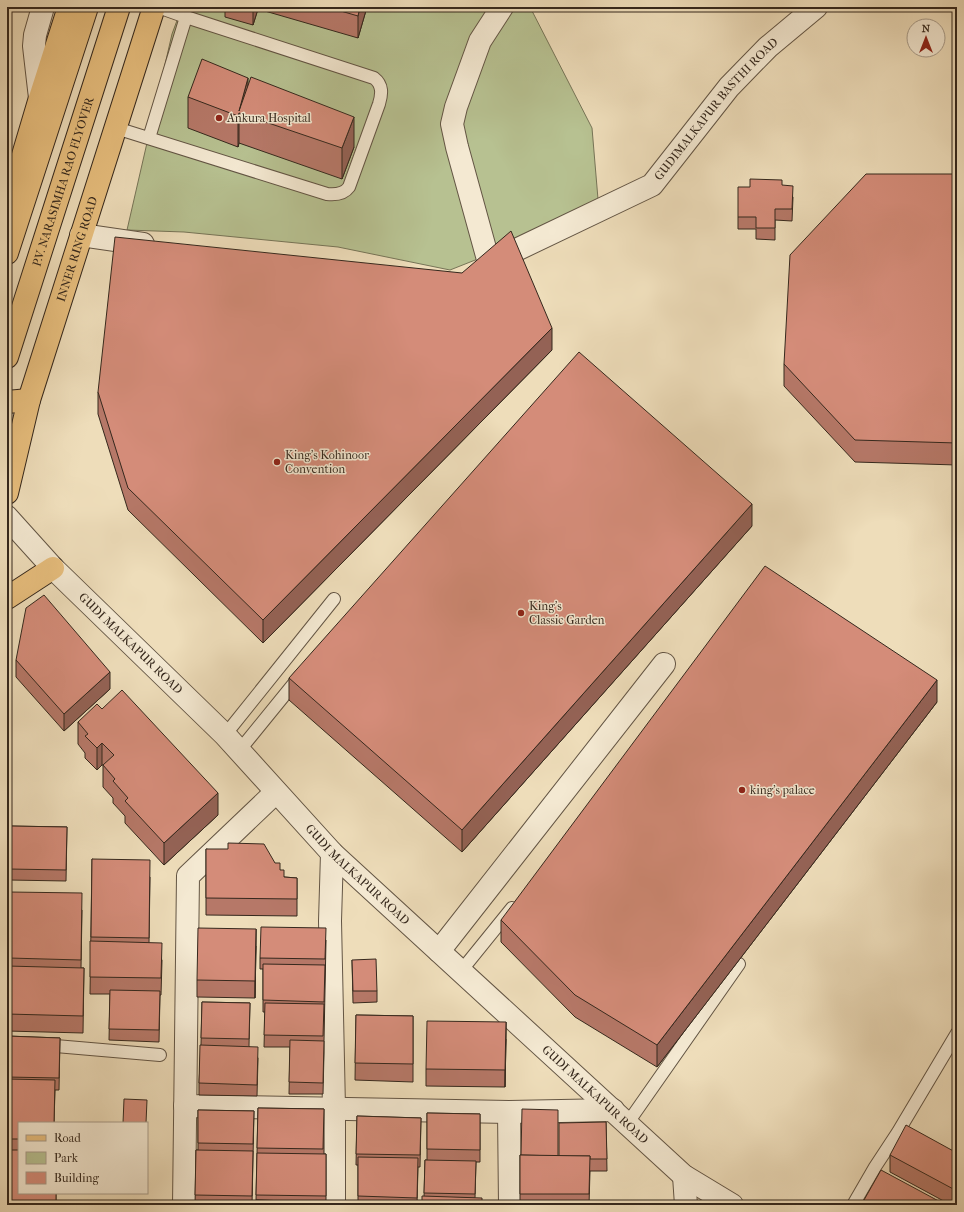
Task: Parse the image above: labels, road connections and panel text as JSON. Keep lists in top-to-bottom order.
{
  "streets": {
    "main road": ["P.V. NARASIMHA RAO FLYOVER", "INNER RING ROAD"],
    "street": ["GUDIMALKAPUR BASTHI ROAD", "GUDI MALKAPUR ROAD"]
  },
  "places": [
    "Ankura Hospital",
    "King's Kohinoor Convention",
    "King's Classic Garden",
    "king's palace"
  ],
  "legend": ["Road", "Park", "Building"],
  "north": "top"
}
